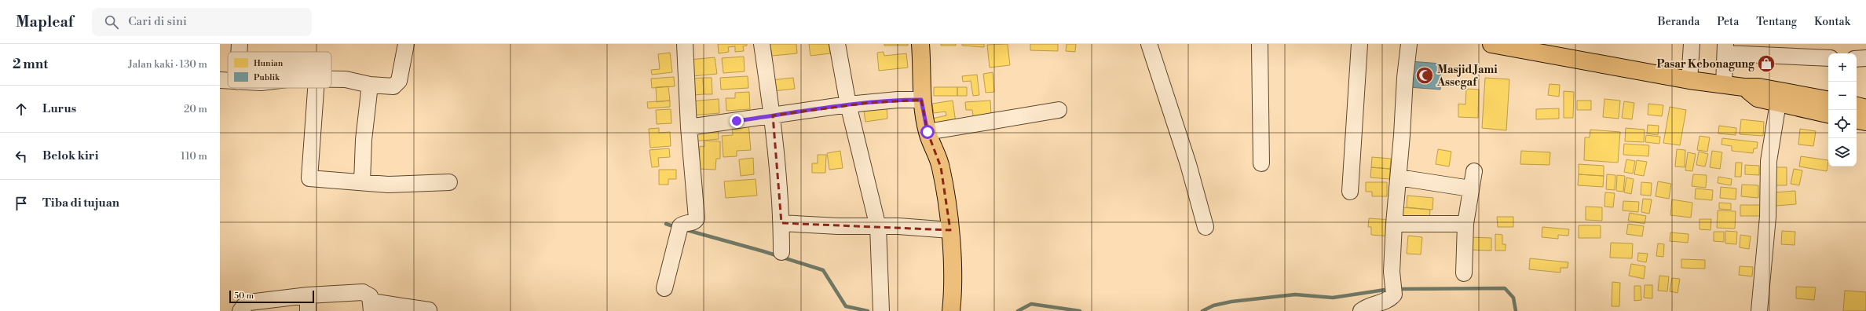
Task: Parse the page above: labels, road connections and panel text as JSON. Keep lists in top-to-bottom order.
{
  "places": {
    "shop": ["Pasar Kebonagung"],
    "mosque": ["Masjid Jami Assegaf"]
  },
  "legend": ["Hunian", "Publik"],
  "scale_bar": "50 m",
  "page": {
    "header": "Mapleaf",
    "search": "Cari di sini",
    "nav": [
      "Beranda",
      "Peta",
      "Tentang",
      "Kontak"
    ],
    "heading": ["2 mnt", "Jalan kaki · 130 m"],
    "map_buttons": ["+", "−"],
    "list": [
      ["Lurus", "20 m"],
      ["Belok kiri", "110 m"],
      "Tiba di tujuan"
    ],
    "scale": "50 m"
  }
}
